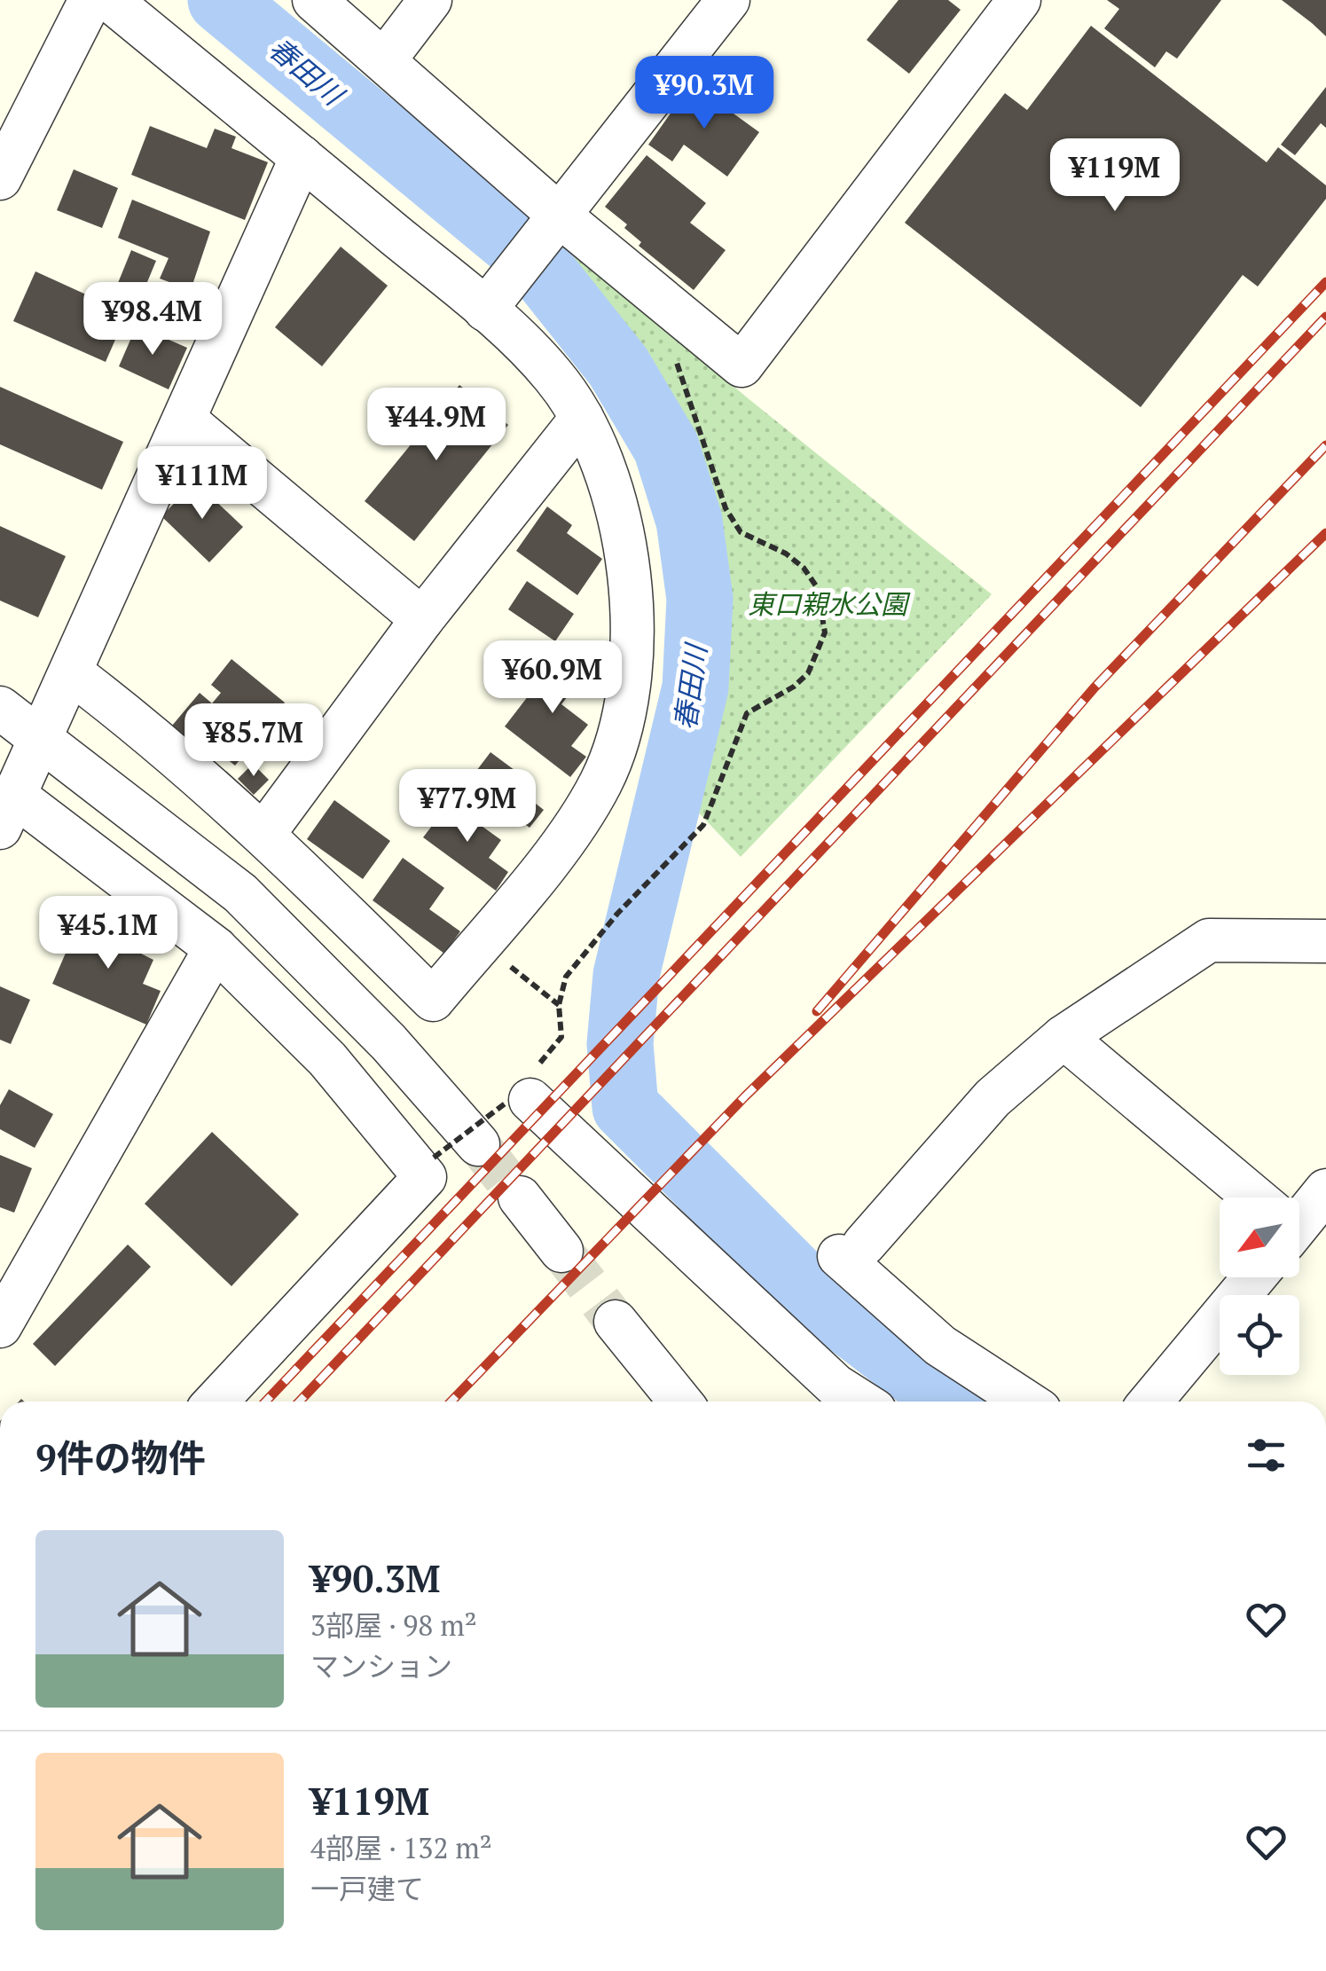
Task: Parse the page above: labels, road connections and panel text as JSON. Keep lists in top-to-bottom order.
{
  "water": ["春田川"],
  "parks": ["東口親水公園"],
  "north": "bottom left",
  "page": {
    "price": [
      "¥90.3M",
      "¥119M",
      "¥98.4M",
      "¥44.9M",
      "¥111M",
      "¥60.9M",
      "¥85.7M",
      "¥77.9M",
      "¥45.1M"
    ],
    "heading": "9件の物件",
    "list": [
      {
        "name": "¥90.3M",
        "note": "3部屋 · 98 m² · マンション"
      },
      {
        "name": "¥119M",
        "note": "4部屋 · 132 m² · 一戸建て"
      }
    ]
  }
}
